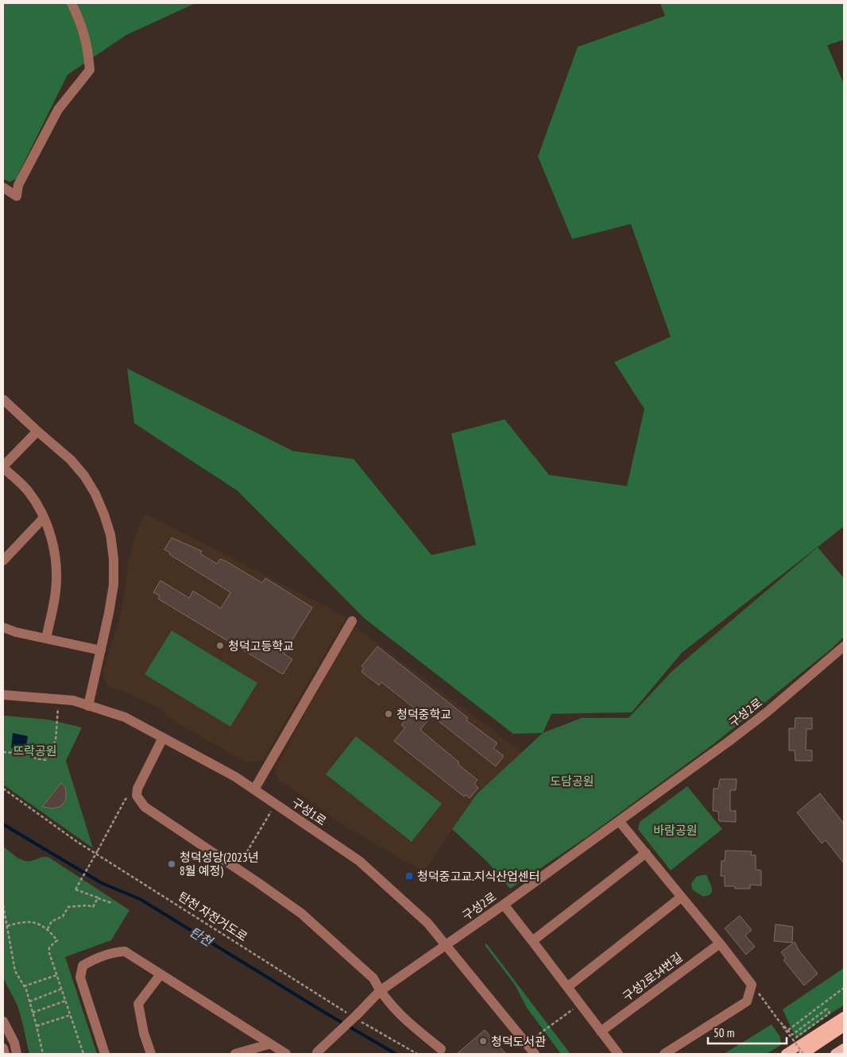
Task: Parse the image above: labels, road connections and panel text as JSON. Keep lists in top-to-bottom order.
{
  "streets": {
    "street": ["구성2로", "구성1로", "구성2로34번길"],
    "path": ["탄천 자전거도로"]
  },
  "crossings": [
    ["구성2로", "구성1로"]
  ],
  "water": ["탄천"],
  "parks": ["뜨락공원", "도담공원", "바람공원"],
  "places": {
    "other": [
      "청덕고등학교",
      "청덕중학교",
      "청덕성당(2023년 8월 예정)",
      "청덕도서관"
    ],
    "transit": ["청덕중고교.지식산업센터"]
  },
  "scale_bar": "50 m"
}
